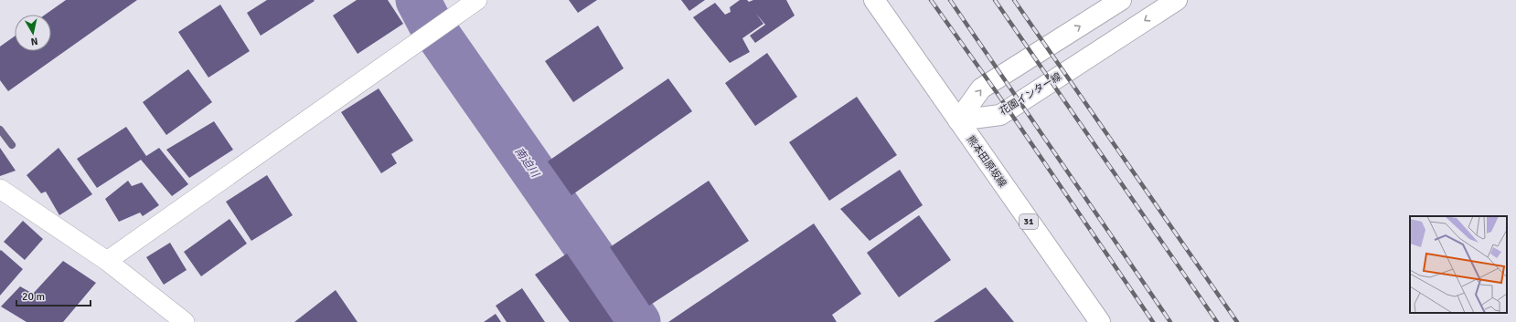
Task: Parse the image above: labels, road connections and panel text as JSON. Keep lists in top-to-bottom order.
{
  "streets": {
    "main road": ["花園インター線", "熊本田原坂線", "31"]
  },
  "crossings": [
    ["花園インター線", "熊本田原坂線"]
  ],
  "water": ["南迫川"],
  "scale_bar": "20 m",
  "north": "bottom"
}
